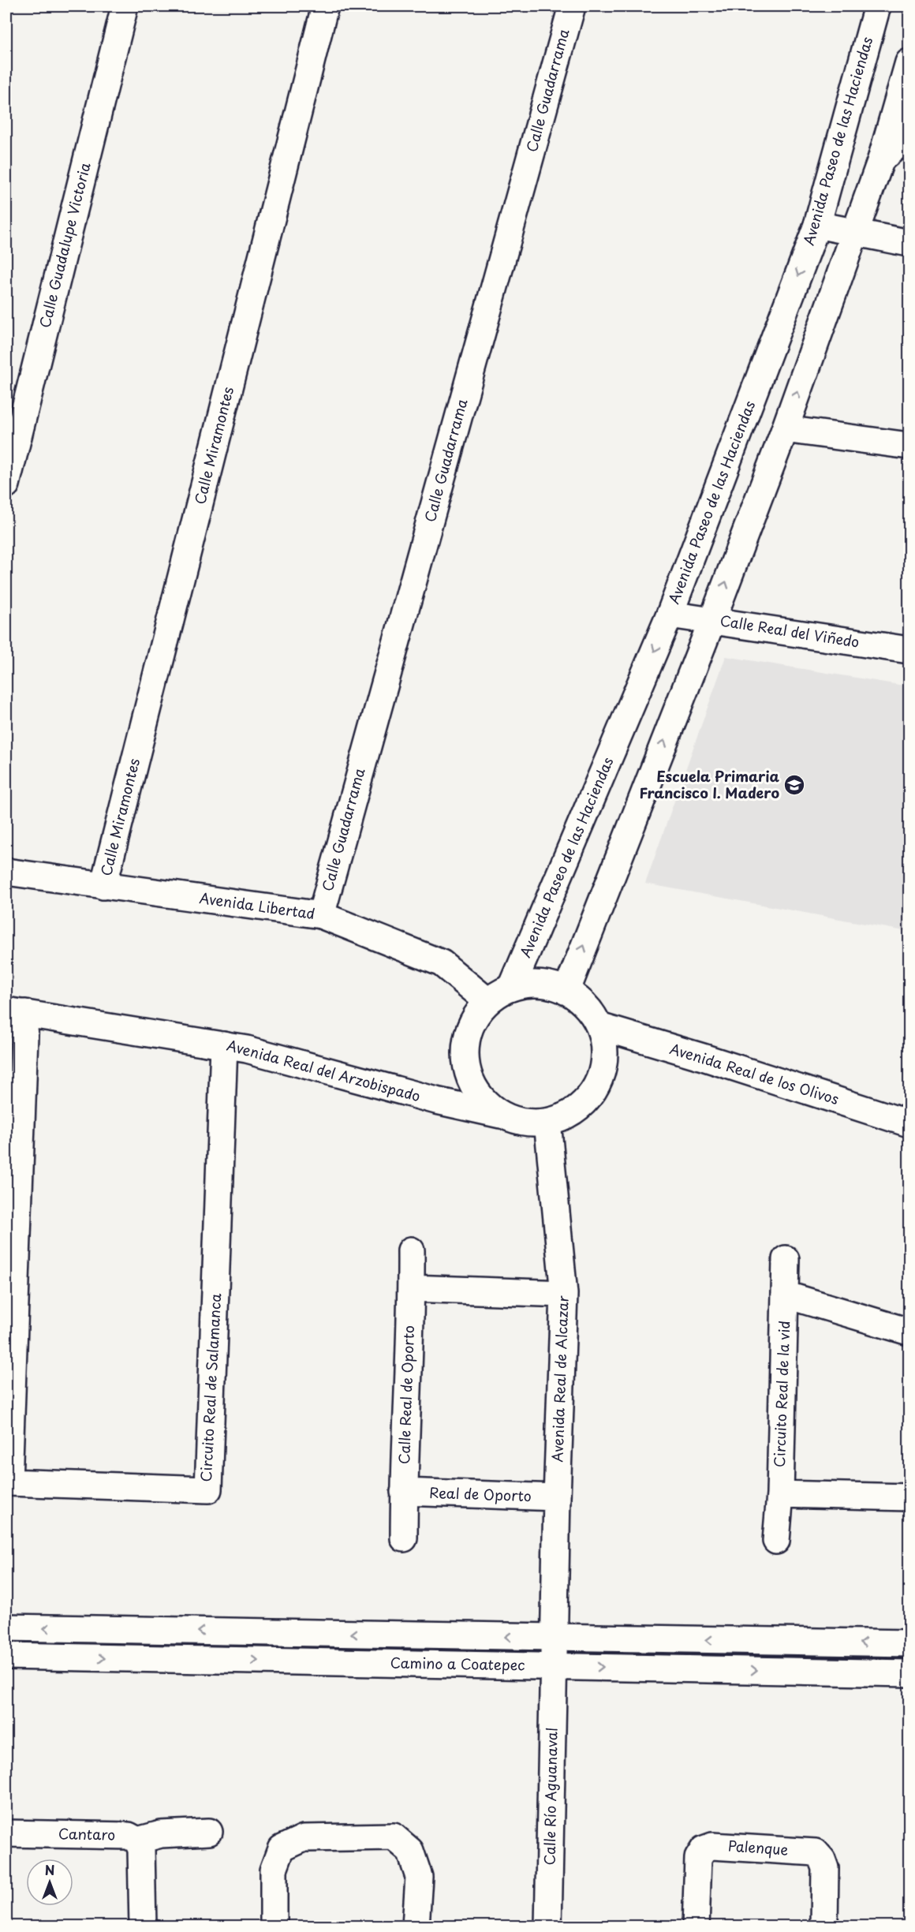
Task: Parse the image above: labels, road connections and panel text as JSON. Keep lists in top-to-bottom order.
{
  "streets": {
    "street": [
      "Calle Guadarrama",
      "Avenida Paseo de las Haciendas",
      "Calle Guadalupe Victoria",
      "Calle Miramontes",
      "Calle Real del Viñedo",
      "Avenida Libertad",
      "Avenida Real del Arzobispado",
      "Avenida Real de los Olivos",
      "Avenida Real de Alcazar",
      "Circuito Real de Salamanca",
      "Circuito Real de la vid",
      "Calle Real de Oporto",
      "Real de Oporto",
      "Camino a Coatepec",
      "Calle Río Aguanaval",
      "Cantaro",
      "Palenque"
    ]
  },
  "crossings": [
    ["Calle Guadarrama", "Avenida Libertad"],
    ["Avenida Paseo de las Haciendas", "Calle Real del Viñedo"],
    ["Avenida Paseo de las Haciendas", "Avenida Libertad"],
    ["Avenida Paseo de las Haciendas", "Avenida Real del Arzobispado"],
    ["Avenida Paseo de las Haciendas", "Avenida Real de los Olivos"],
    ["Avenida Paseo de las Haciendas", "Avenida Real de Alcazar"],
    ["Calle Miramontes", "Avenida Libertad"],
    ["Avenida Libertad", "Avenida Real del Arzobispado"],
    ["Avenida Libertad", "Avenida Real de los Olivos"],
    ["Avenida Libertad", "Avenida Real de Alcazar"],
    ["Avenida Real del Arzobispado", "Avenida Real de los Olivos"],
    ["Avenida Real del Arzobispado", "Avenida Real de Alcazar"],
    ["Avenida Real del Arzobispado", "Circuito Real de Salamanca"],
    ["Avenida Real de los Olivos", "Avenida Real de Alcazar"],
    ["Avenida Real de Alcazar", "Real de Oporto"],
    ["Avenida Real de Alcazar", "Camino a Coatepec"],
    ["Avenida Real de Alcazar", "Calle Río Aguanaval"],
    ["Calle Real de Oporto", "Real de Oporto"],
    ["Camino a Coatepec", "Calle Río Aguanaval"]
  ],
  "places": {
    "school or university": ["Escuela Primaria Francisco I. Madero"]
  },
  "north": "top"
}
